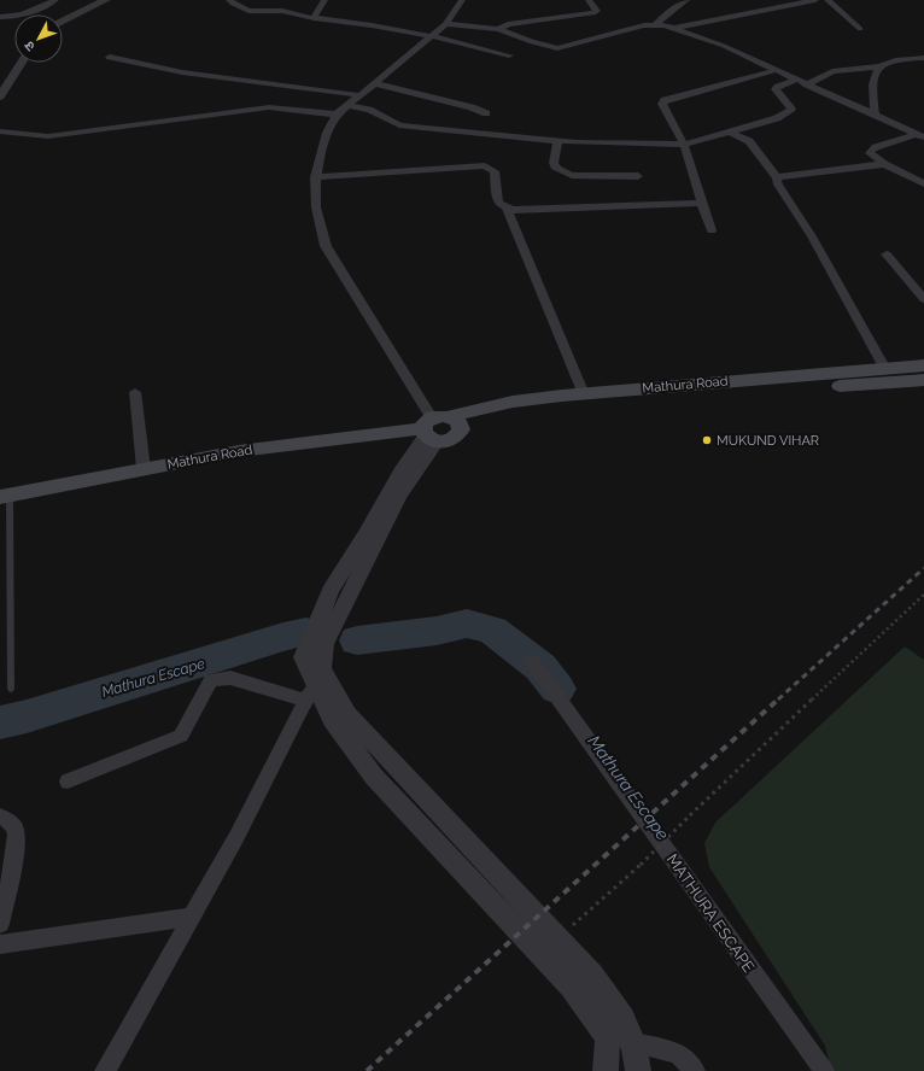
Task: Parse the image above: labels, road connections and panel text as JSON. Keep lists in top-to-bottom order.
{
  "streets": {
    "main road": ["Mathura Road"],
    "street": ["MATHURA ESCAPE"]
  },
  "water": ["Mathura Escape"],
  "places": ["MUKUND VIHAR"],
  "north": "bottom left"
}
